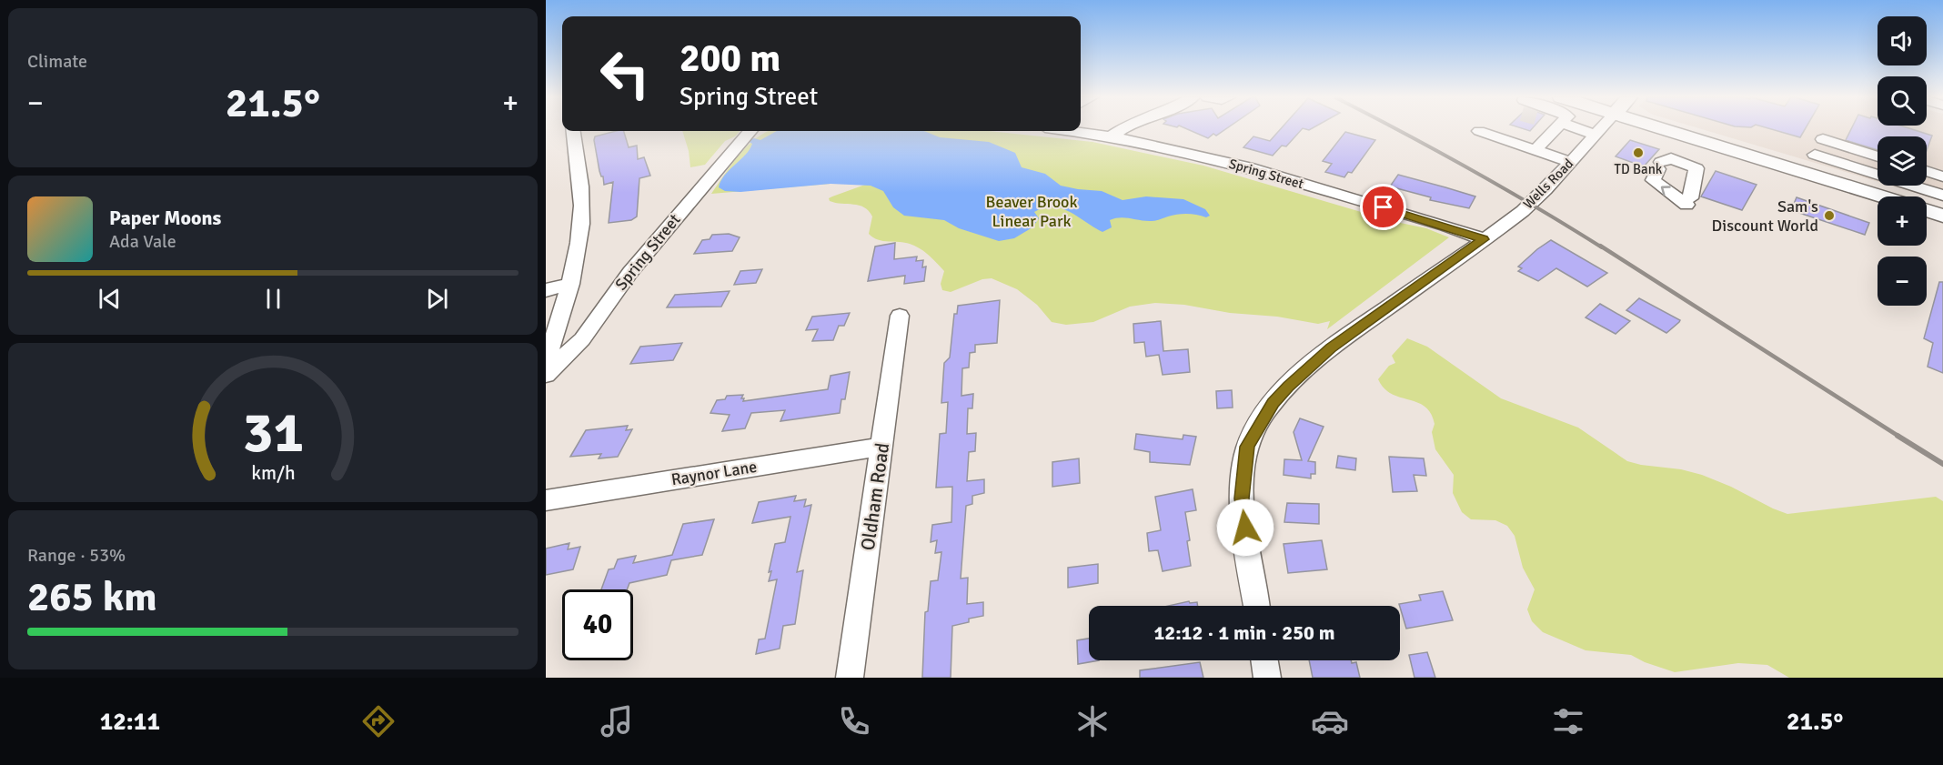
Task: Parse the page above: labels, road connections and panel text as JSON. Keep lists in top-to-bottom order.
{
  "streets": {
    "street": [
      "Spring Street",
      "Wells Road",
      "Raynor Lane",
      "Oldham Road"
    ]
  },
  "crossings": [
    ["Spring Street", "Wells Road"],
    ["Raynor Lane", "Oldham Road"]
  ],
  "parks": ["Beaver Brook Linear Park"],
  "places": ["TD Bank", "Sam's Discount World"],
  "page": {
    "tile": [
      "Climate",
      ["Range · 53%", "265 km"]
    ],
    "map_buttons": ["+", "−"],
    "turn": ["200 m", "Spring Street"],
    "heat": ["−", "21.5°", "+"],
    "song": ["Paper Moons", "Ada Vale"],
    "limit": "40",
    "trip": "12:12 · 1 min · 250 m",
    "tabs": ["12:11", "21.5°"],
    "gauge": ["31", "km/h"]
  }
}
